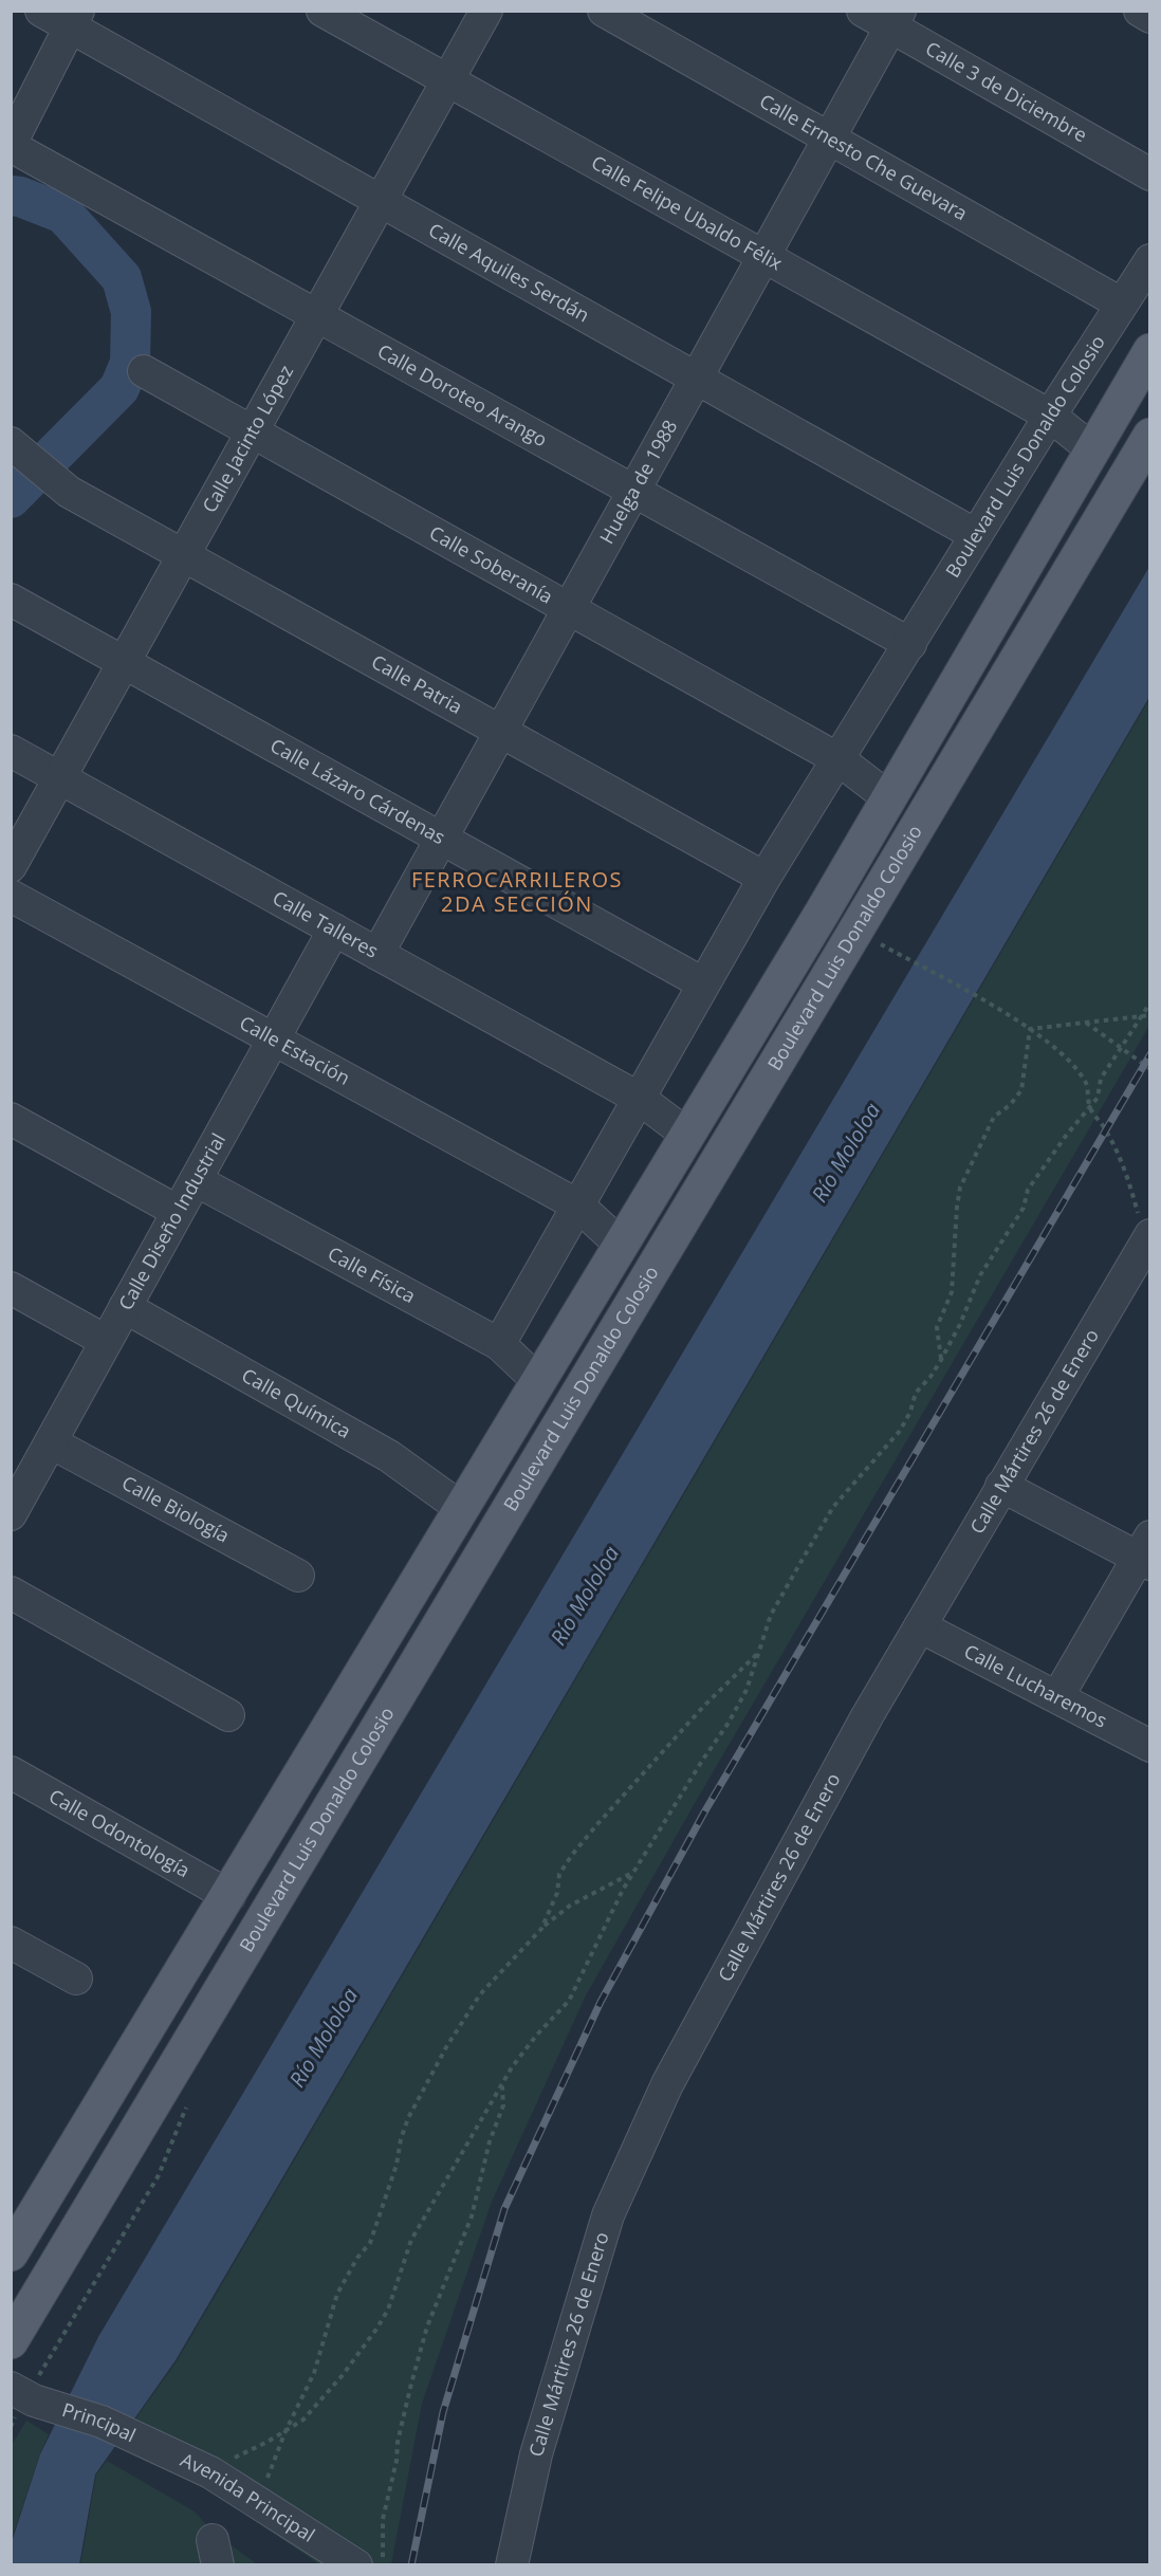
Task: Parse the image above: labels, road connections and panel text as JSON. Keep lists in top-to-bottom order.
{
  "streets": {
    "main road": ["Boulevard Luis Donaldo Colosio"],
    "street": [
      "Calle 3 de Diciembre",
      "Calle Ernesto Che Guevara",
      "Calle Felipe Ubaldo Félix",
      "Calle Aquiles Serdán",
      "Calle Doroteo Arango",
      "Calle Jacinto López",
      "Huelga de 1988",
      "Calle Soberanía",
      "Calle Patria",
      "Calle Lázaro Cárdenas",
      "Calle Talleres",
      "Calle Estación",
      "Calle Diseño Industrial",
      "Calle Física",
      "Calle Química",
      "Calle Mártires 26 de Enero",
      "Calle Biología",
      "Calle Lucharemos",
      "Calle Odontología",
      "Principal",
      "Avenida Principal"
    ]
  },
  "crossings": [
    ["Calle 3 de Diciembre", "Huelga de 1988"],
    ["Calle Ernesto Che Guevara", "Boulevard Luis Donaldo Colosio"],
    ["Calle Ernesto Che Guevara", "Huelga de 1988"],
    ["Calle Felipe Ubaldo Félix", "Calle Jacinto López"],
    ["Calle Felipe Ubaldo Félix", "Boulevard Luis Donaldo Colosio"],
    ["Calle Felipe Ubaldo Félix", "Huelga de 1988"],
    ["Calle Aquiles Serdán", "Calle Jacinto López"],
    ["Calle Aquiles Serdán", "Boulevard Luis Donaldo Colosio"],
    ["Calle Aquiles Serdán", "Huelga de 1988"],
    ["Calle Doroteo Arango", "Calle Jacinto López"],
    ["Calle Doroteo Arango", "Boulevard Luis Donaldo Colosio"],
    ["Calle Doroteo Arango", "Huelga de 1988"],
    ["Calle Jacinto López", "Calle Soberanía"],
    ["Calle Jacinto López", "Calle Patria"],
    ["Calle Jacinto López", "Calle Lázaro Cárdenas"],
    ["Calle Jacinto López", "Calle Talleres"],
    ["Boulevard Luis Donaldo Colosio", "Calle Soberanía"],
    ["Boulevard Luis Donaldo Colosio", "Calle Patria"],
    ["Boulevard Luis Donaldo Colosio", "Calle Lázaro Cárdenas"],
    ["Boulevard Luis Donaldo Colosio", "Calle Talleres"],
    ["Boulevard Luis Donaldo Colosio", "Calle Estación"],
    ["Boulevard Luis Donaldo Colosio", "Calle Física"],
    ["Boulevard Luis Donaldo Colosio", "Calle Química"],
    ["Boulevard Luis Donaldo Colosio", "Calle Odontología"],
    ["Huelga de 1988", "Calle Soberanía"],
    ["Huelga de 1988", "Calle Patria"],
    ["Huelga de 1988", "Calle Lázaro Cárdenas"],
    ["Huelga de 1988", "Calle Talleres"],
    ["Calle Talleres", "Calle Diseño Industrial"],
    ["Calle Estación", "Calle Diseño Industrial"],
    ["Calle Diseño Industrial", "Calle Física"],
    ["Calle Diseño Industrial", "Calle Química"],
    ["Calle Diseño Industrial", "Calle Biología"],
    ["Calle Mártires 26 de Enero", "Calle Lucharemos"],
    ["Principal", "Avenida Principal"]
  ],
  "districts": ["FERROCARRILEROS 2DA SECCIÓN"],
  "water": ["Río Mololoa"]
}
